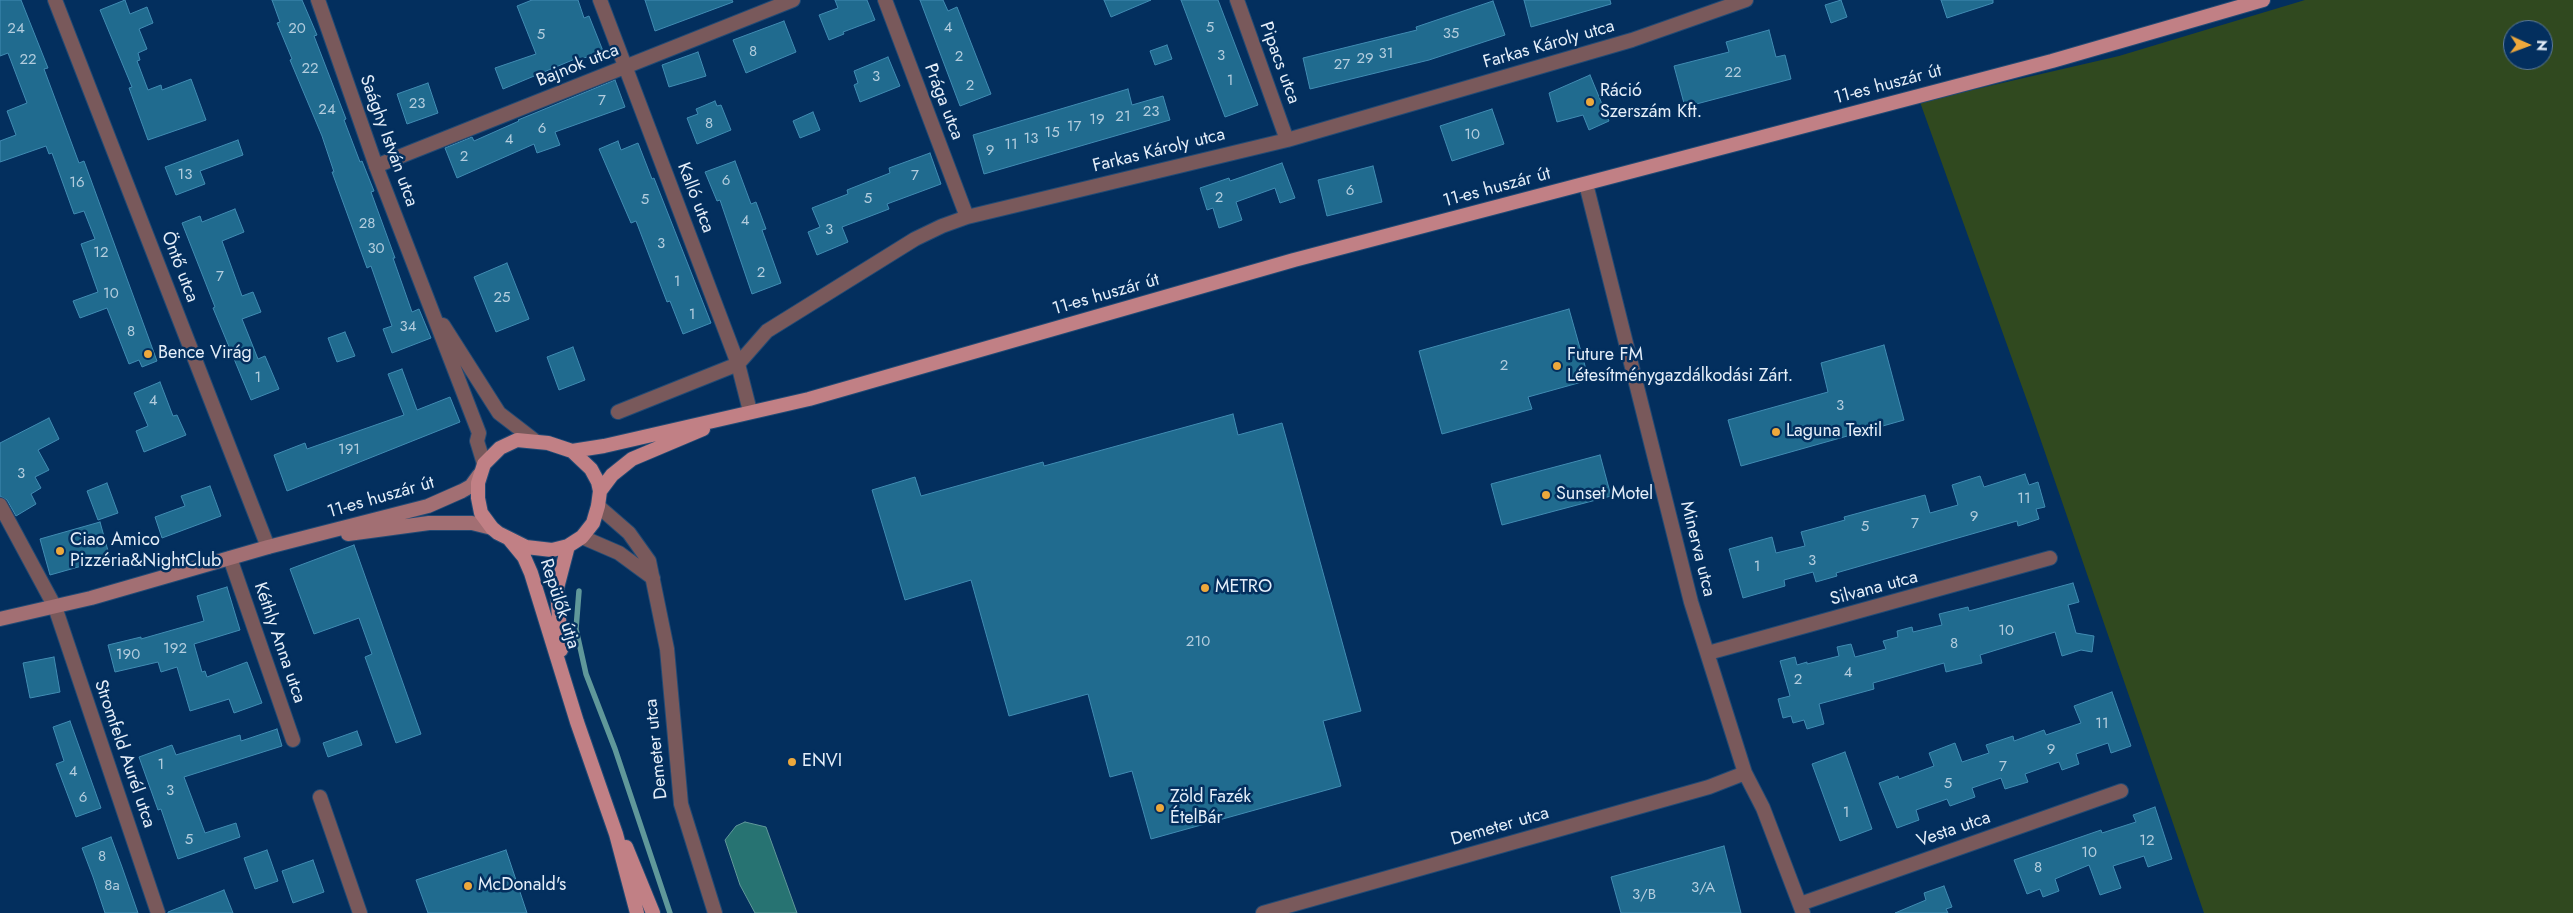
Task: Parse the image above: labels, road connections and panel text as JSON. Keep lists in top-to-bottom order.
{
  "streets": {
    "main road": ["11-es huszár út", "Repülők útja"],
    "street": [
      "Farkas Károly utca",
      "Pipacs utca",
      "Bajnok utca",
      "Prága utca",
      "Saághy István utca",
      "Kalló utca",
      "Öntő utca",
      "Minerva utca",
      "Silvana utca",
      "Kéthly Anna utca",
      "Demeter utca",
      "Stromfeld Aurél utca",
      "Vesta utca"
    ]
  },
  "crossings": [
    ["Farkas Károly utca", "Pipacs utca"],
    ["Farkas Károly utca", "Prága utca"],
    ["Farkas Károly utca", "Kalló utca"],
    ["Bajnok utca", "Saághy István utca"],
    ["Bajnok utca", "Kalló utca"],
    ["11-es huszár út", "Saághy István utca"],
    ["11-es huszár út", "Kalló utca"],
    ["11-es huszár út", "Öntő utca"],
    ["11-es huszár út", "Minerva utca"],
    ["11-es huszár út", "Repülők útja"],
    ["11-es huszár út", "Kéthly Anna utca"],
    ["11-es huszár út", "Demeter utca"],
    ["11-es huszár út", "Stromfeld Aurél utca"],
    ["Saághy István utca", "Repülők útja"],
    ["Saághy István utca", "Demeter utca"],
    ["Minerva utca", "Silvana utca"],
    ["Minerva utca", "Demeter utca"],
    ["Minerva utca", "Vesta utca"],
    ["Repülők útja", "Demeter utca"]
  ],
  "places": [
    "Ráció Szerszám Kft.",
    "Bence Virág",
    "Future FM Létesítménygazdálkodási Zárt.",
    "Laguna Textil",
    "Sunset Motel",
    "Ciao Amico Pizzéria&NightClub",
    "METRO",
    "ENVI",
    "Zöld Fazék ÉtelBár",
    "McDonald's"
  ],
  "house_numbers": [
    "4",
    "5",
    "24",
    "20",
    "35",
    "5",
    "8",
    "31",
    "3",
    "2",
    "29",
    "22",
    "27",
    "22",
    "22",
    "3",
    "1",
    "2",
    "7",
    "23",
    "24",
    "23",
    "21",
    "19",
    "8",
    "17",
    "6",
    "15",
    "10",
    "13",
    "4",
    "11",
    "9",
    "2",
    "13",
    "7",
    "6",
    "16",
    "6",
    "2",
    "5",
    "5",
    "4",
    "28",
    "3",
    "3",
    "30",
    "12",
    "2",
    "7",
    "1",
    "10",
    "25",
    "1",
    "34",
    "8",
    "2",
    "1",
    "4",
    "3",
    "191",
    "3",
    "11",
    "9",
    "7",
    "5",
    "3",
    "1",
    "10",
    "210",
    "8",
    "192",
    "190",
    "4",
    "2",
    "11",
    "9",
    "1",
    "7",
    "4",
    "5",
    "3",
    "6",
    "1",
    "5",
    "12",
    "10",
    "8",
    "8",
    "8a",
    "3/A",
    "3/B"
  ],
  "north": "right"
}
